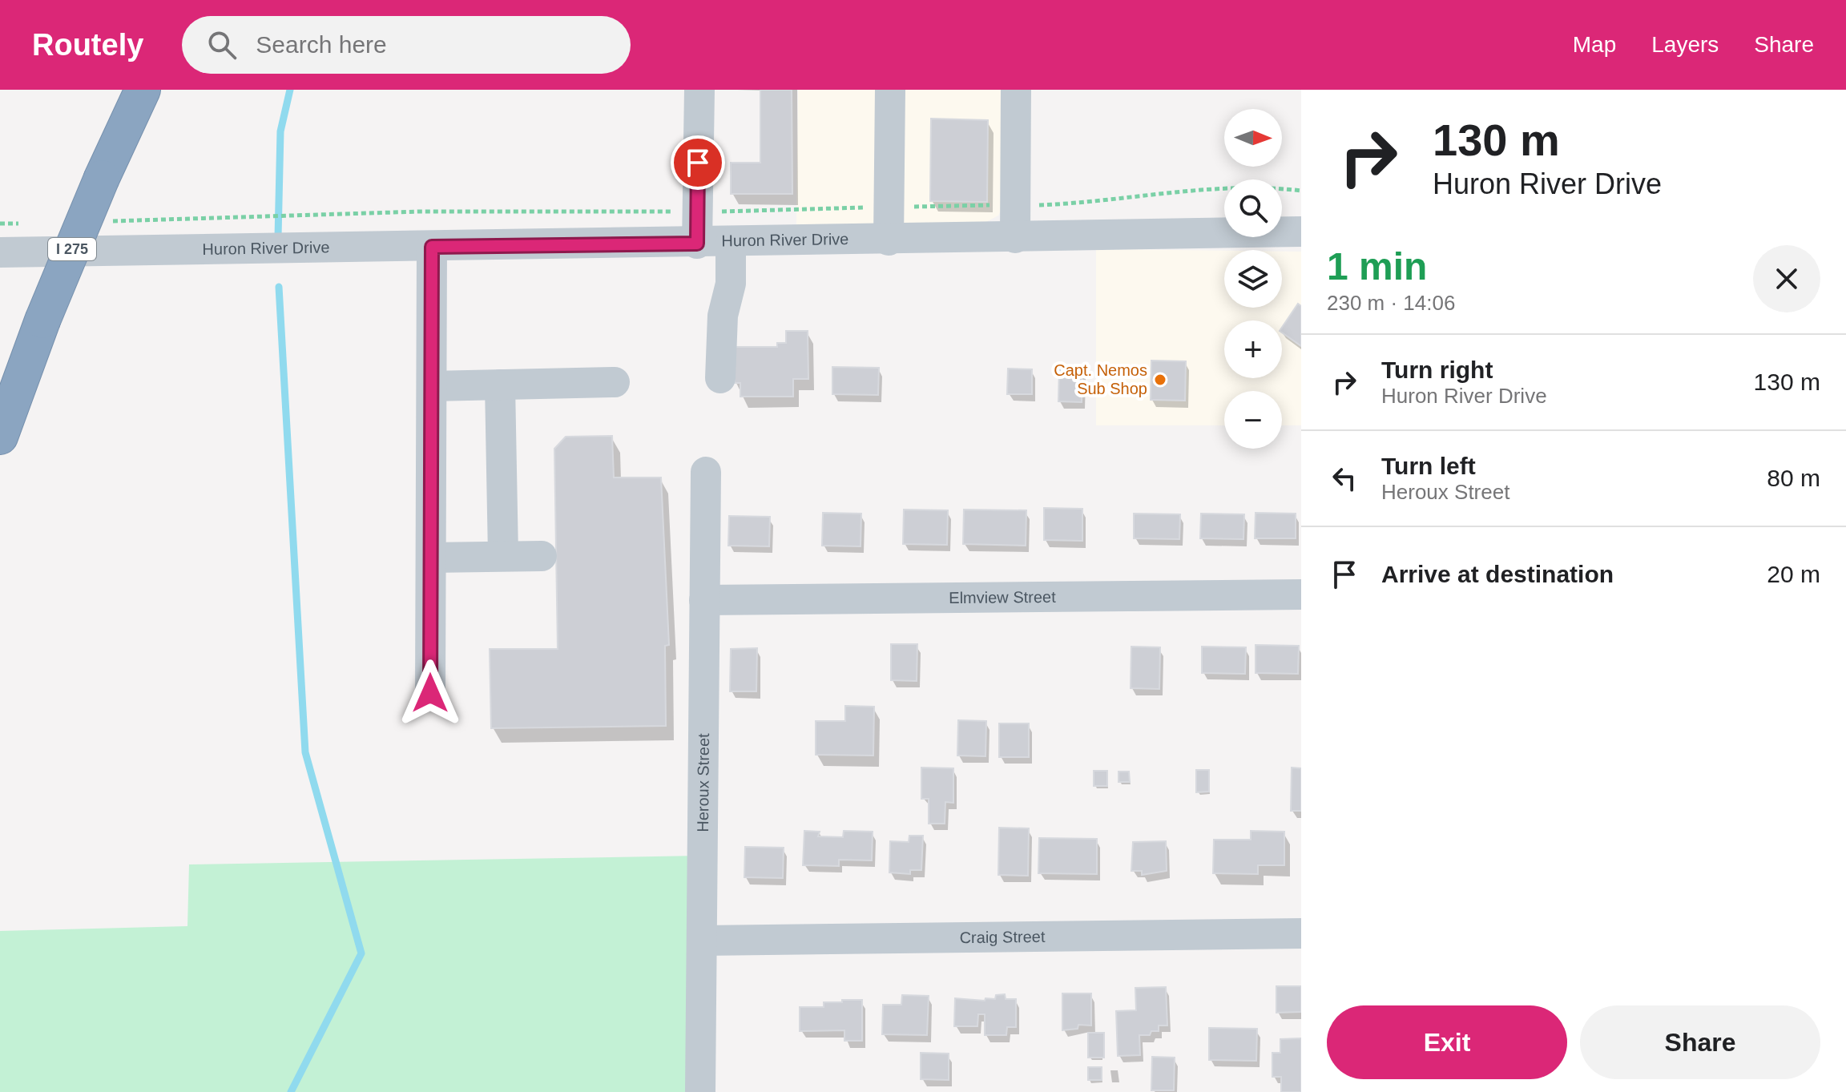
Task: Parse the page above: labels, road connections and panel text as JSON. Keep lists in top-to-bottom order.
{
  "streets": {
    "highway": ["I 275"],
    "street": [
      "Huron River Drive",
      "Elmview Street",
      "Heroux Street",
      "Craig Street"
    ]
  },
  "crossings": [
    ["Elmview Street", "Heroux Street"],
    ["Heroux Street", "Craig Street"]
  ],
  "places": ["Capt. Nemos Sub Shop"],
  "north": "right",
  "page": {
    "header": "Routely",
    "search": "Search here",
    "nav": ["Map", "Layers", "Share"],
    "turn": ["130 m", "Huron River Drive"],
    "map_buttons": ["+", "−"],
    "heading": ["1 min", "230 m · 14:06"],
    "list": [
      {
        "name": "Turn right",
        "note": "Huron River Drive",
        "value": "130 m"
      },
      {
        "name": "Turn left",
        "note": "Heroux Street",
        "value": "80 m"
      },
      {
        "name": "Arrive at destination",
        "value": "20 m"
      }
    ],
    "buttons": ["Exit", "Share"]
  }
}
